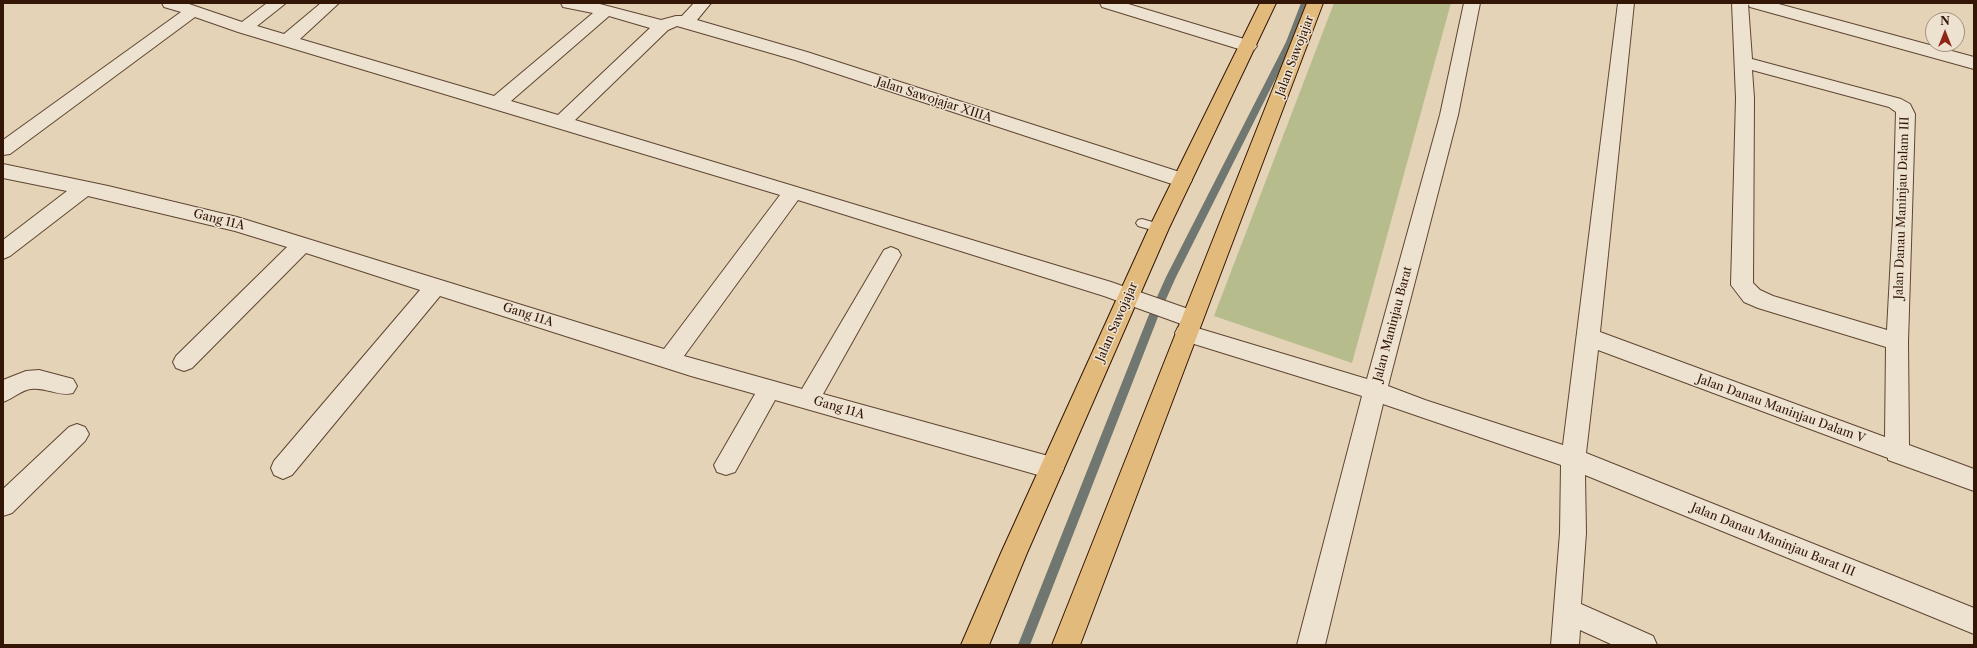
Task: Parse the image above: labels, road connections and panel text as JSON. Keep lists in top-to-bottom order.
{
  "streets": {
    "main road": ["Jalan Sawojajar"],
    "street": [
      "Jalan Sawojajar XIIIA",
      "Jalan Danau Maninjau Dalam III",
      "Gang 11A",
      "Jalan Maninjau Barat",
      "Jalan Danau Maninjau Dalam V",
      "Jalan Danau Maninjau Barat III"
    ]
  },
  "crossings": [
    ["Jalan Sawojajar", "Jalan Sawojajar XIIIA"],
    ["Jalan Sawojajar", "Gang 11A"],
    ["Jalan Sawojajar", "Jalan Danau Maninjau Barat III"],
    ["Jalan Danau Maninjau Dalam III", "Jalan Danau Maninjau Dalam V"],
    ["Jalan Maninjau Barat", "Jalan Danau Maninjau Barat III"]
  ],
  "north": "top"
}
